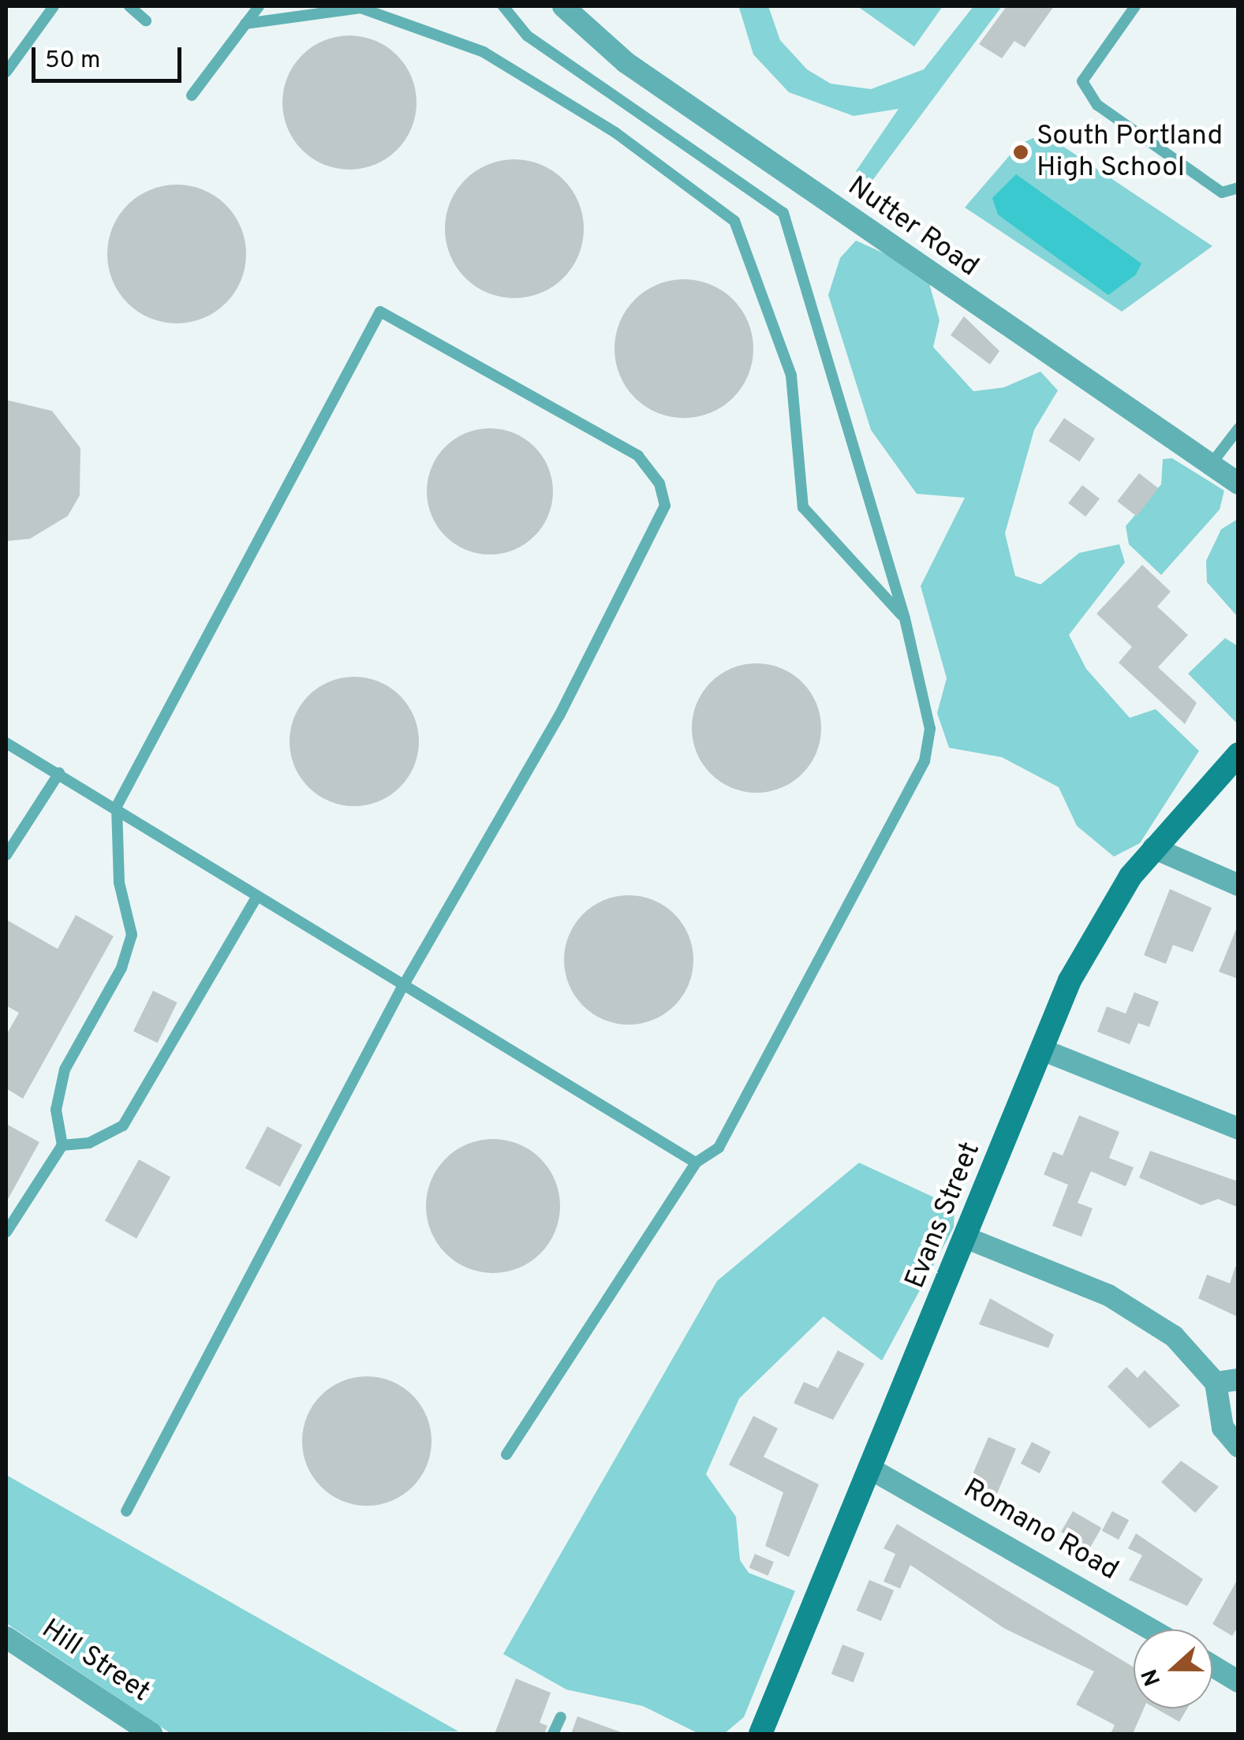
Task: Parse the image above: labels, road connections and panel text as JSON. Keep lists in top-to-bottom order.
{
  "streets": {
    "street": [
      "Nutter Road",
      "Evans Street",
      "Romano Road",
      "Hill Street"
    ]
  },
  "crossings": [
    ["Evans Street", "Romano Road"]
  ],
  "places": ["South Portland High School"],
  "scale_bar": "50 m",
  "north": "left"
}
